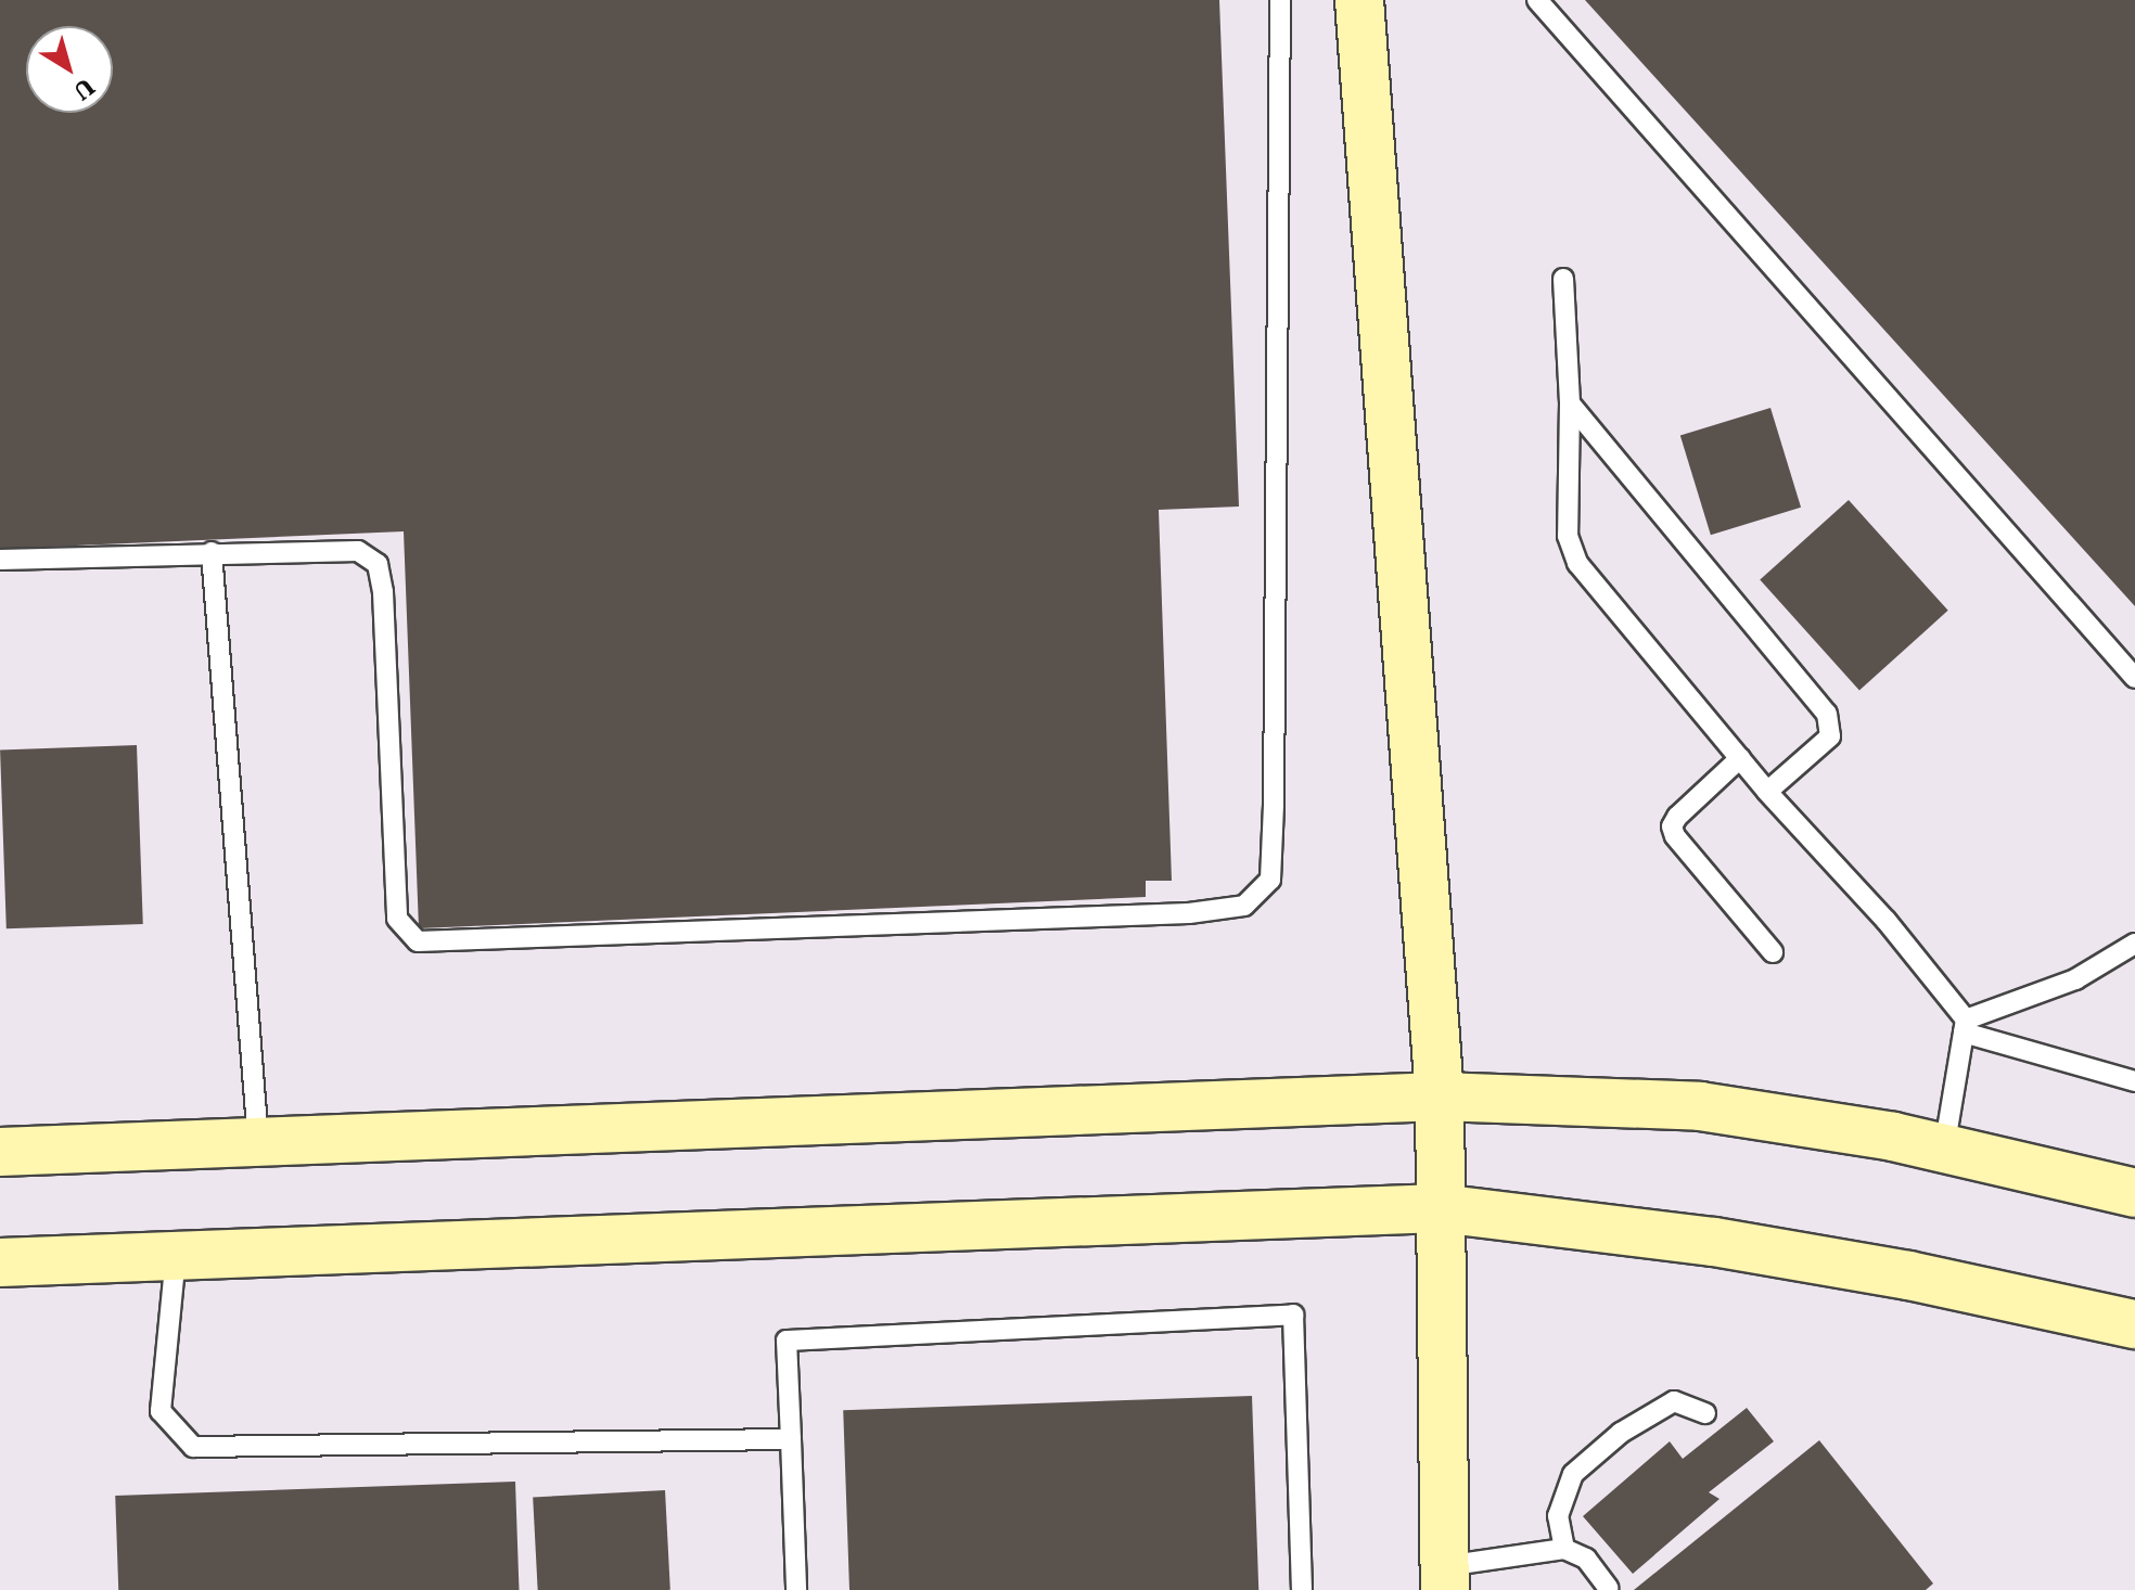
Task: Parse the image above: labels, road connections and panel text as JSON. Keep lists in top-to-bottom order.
{
  "north": "bottom right"
}
